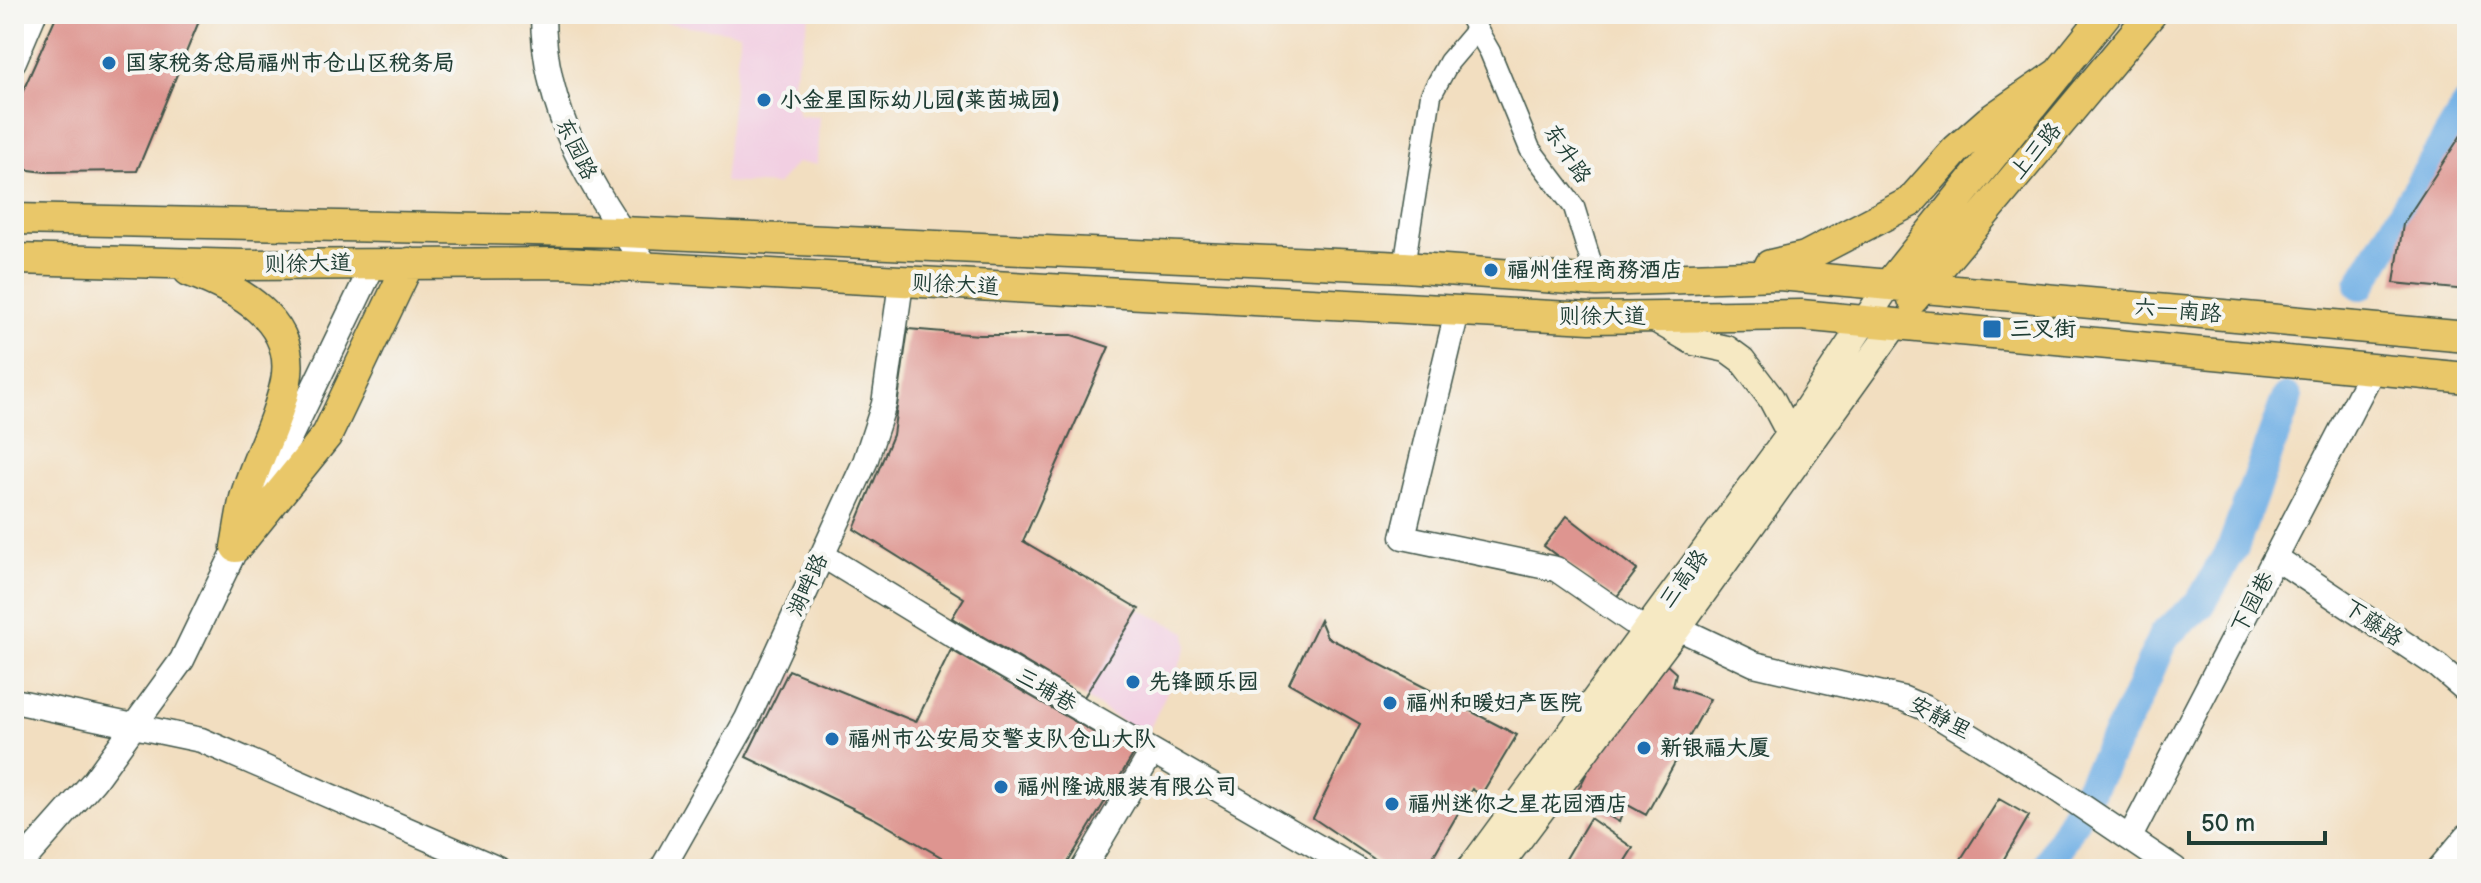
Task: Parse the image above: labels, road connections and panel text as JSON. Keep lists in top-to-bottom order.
{
  "streets": {
    "main road": [
      "上三路",
      "则徐大道",
      "六一南路",
      "三高路"
    ],
    "street": [
      "东园路",
      "东升路",
      "湖畔路",
      "下园巷",
      "下藤路",
      "三埔巷",
      "安静里"
    ]
  },
  "crossings": [
    ["东园路", "则徐大道"],
    ["上三路", "则徐大道"],
    ["上三路", "六一南路"],
    ["上三路", "三高路"],
    ["东升路", "则徐大道"],
    ["则徐大道", "六一南路"],
    ["则徐大道", "三高路"],
    ["则徐大道", "湖畔路"],
    ["则徐大道", "下园巷"],
    ["六一南路", "三高路"],
    ["三高路", "安静里"],
    ["湖畔路", "三埔巷"],
    ["下园巷", "下藤路"],
    ["下园巷", "安静里"]
  ],
  "places": {
    "other": [
      "国家税务总局福州市仓山区税务局",
      "小金星国际幼儿园(莱茵城园)",
      "福州佳程商務酒店",
      "先锋颐乐园",
      "福州和暖妇产医院",
      "福州市公安局交警支队仓山大队",
      "新银福大厦",
      "福州隆诚服装有限公司",
      "福州迷你之星花园酒店"
    ],
    "transit": ["三叉街"]
  },
  "scale_bar": "50 m"
}
